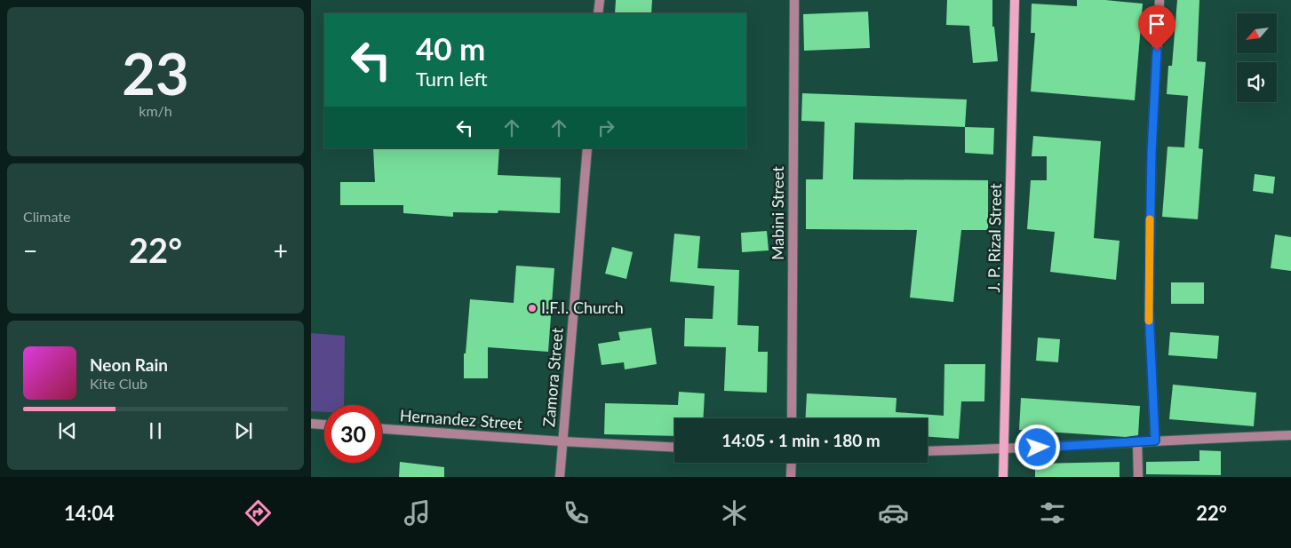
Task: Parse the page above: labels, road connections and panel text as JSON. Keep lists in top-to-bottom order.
{
  "streets": {
    "main road": ["J. P. Rizal Street"],
    "street": ["Mabini Street", "Zamora Street", "Hernandez Street"]
  },
  "crossings": [
    ["Zamora Street", "Hernandez Street"]
  ],
  "places": ["I.F.I. Church"],
  "north": "bottom left",
  "page": {
    "tile": [
      ["23", "km/h"],
      "Climate"
    ],
    "turn": ["40 m", "Turn left"],
    "heat": ["−", "22°", "+"],
    "song": ["Neon Rain", "Kite Club"],
    "limit": "30",
    "trip": "14:05 · 1 min · 180 m",
    "tabs": ["14:04", "22°"]
  }
}
